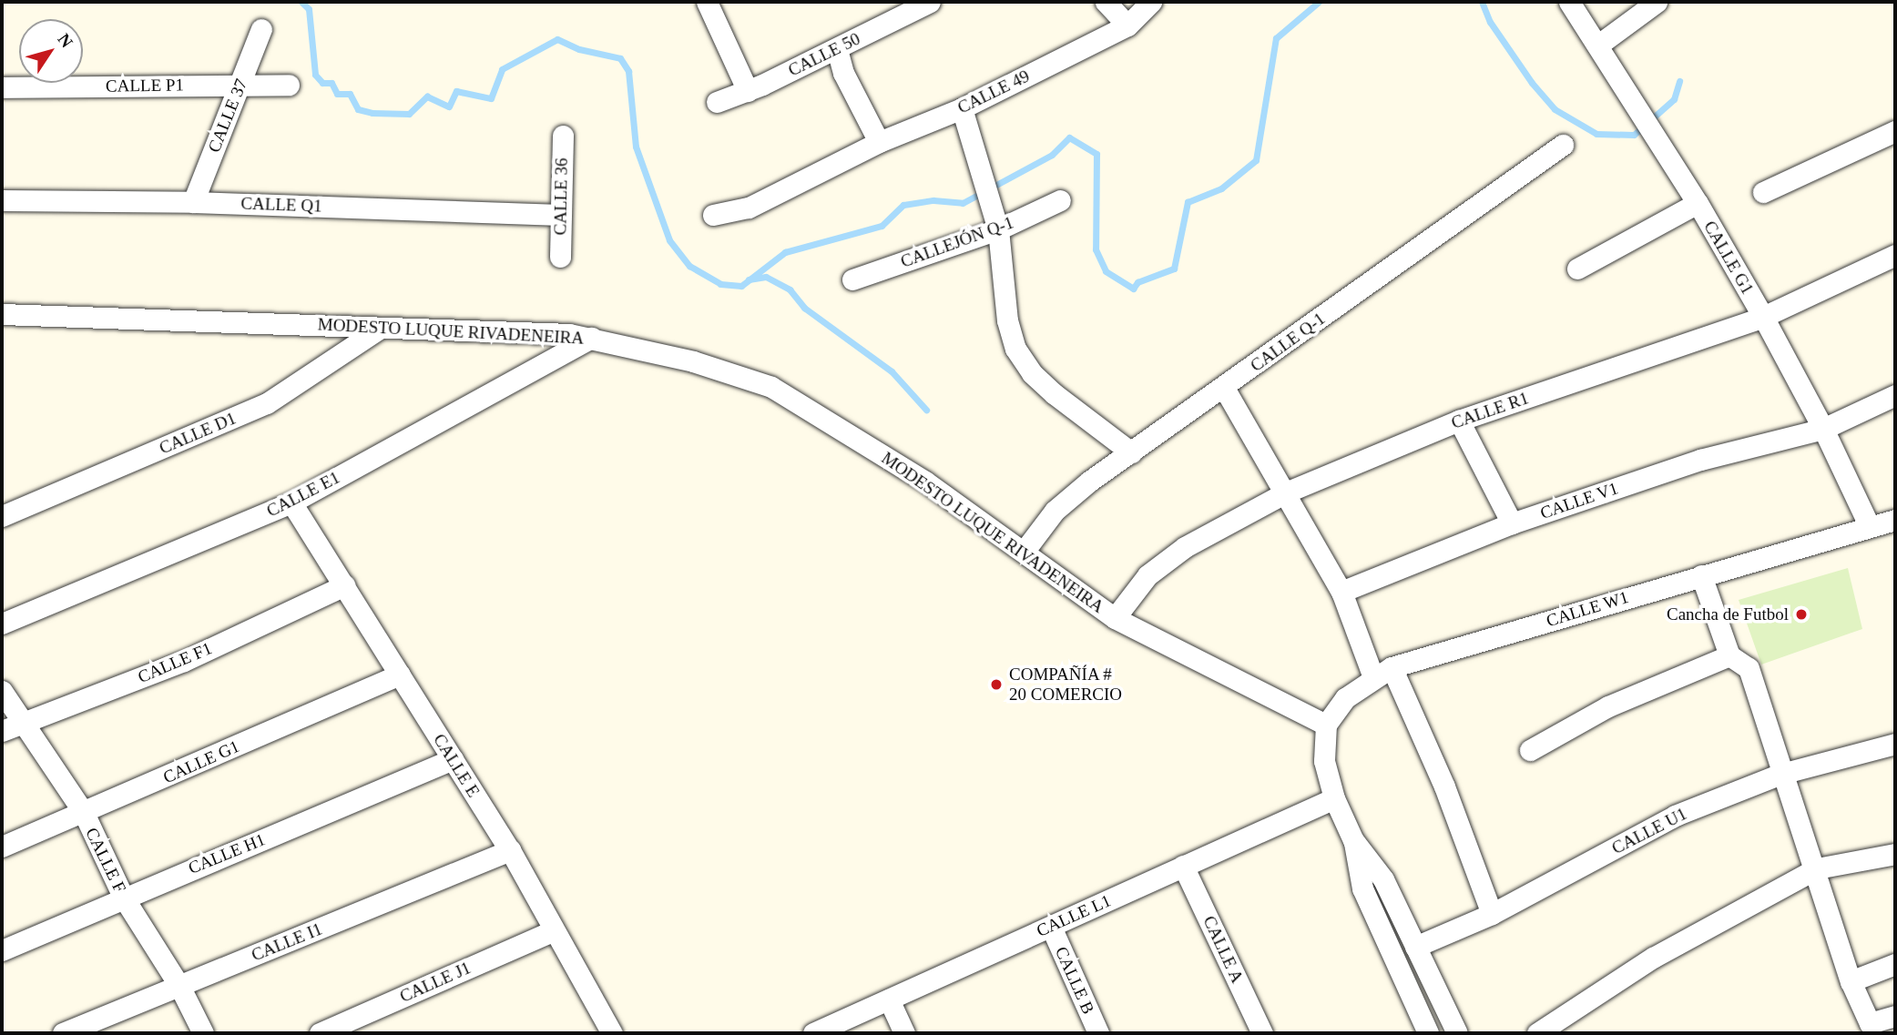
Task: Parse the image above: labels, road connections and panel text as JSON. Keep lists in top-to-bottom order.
{
  "streets": {
    "street": [
      "CALLE 50",
      "CALLE P1",
      "CALLE 49",
      "CALLE 37",
      "CALLE 36",
      "CALLE Q1",
      "CALLEJÓN Q-1",
      "CALLE G1",
      "MODESTO LUQUE RIVADENEIRA",
      "CALLE Q-1",
      "CALLE R1",
      "CALLE D1",
      "CALLE E1",
      "CALLE V1",
      "CALLE W1",
      "CALLE F1",
      "CALLE E",
      "CALLE U1",
      "CALLE H1",
      "CALLE F",
      "CALLE L1",
      "CALLE I1",
      "CALLE A",
      "CALLE B",
      "CALLE J1"
    ]
  },
  "crossings": [
    ["CALLE P1", "CALLE 37"],
    ["CALLE 37", "CALLE Q1"],
    ["CALLE 36", "CALLE Q1"],
    ["CALLE G1", "CALLE R1"],
    ["CALLE G1", "CALLE V1"],
    ["CALLE G1", "CALLE W1"],
    ["CALLE G1", "CALLE E"],
    ["CALLE G1", "CALLE F"],
    ["MODESTO LUQUE RIVADENEIRA", "CALLE Q-1"],
    ["MODESTO LUQUE RIVADENEIRA", "CALLE R1"],
    ["MODESTO LUQUE RIVADENEIRA", "CALLE D1"],
    ["MODESTO LUQUE RIVADENEIRA", "CALLE E1"],
    ["MODESTO LUQUE RIVADENEIRA", "CALLE W1"],
    ["CALLE E1", "CALLE E"],
    ["CALLE F1", "CALLE E"],
    ["CALLE F1", "CALLE F"],
    ["CALLE E", "CALLE H1"],
    ["CALLE E", "CALLE I1"],
    ["CALLE E", "CALLE J1"],
    ["CALLE H1", "CALLE F"],
    ["CALLE F", "CALLE I1"],
    ["CALLE L1", "CALLE A"],
    ["CALLE L1", "CALLE B"]
  ],
  "places": ["Cancha de Futbol", "COMPAÑÍA # 20 COMERCIO"],
  "north": "top right"
}
